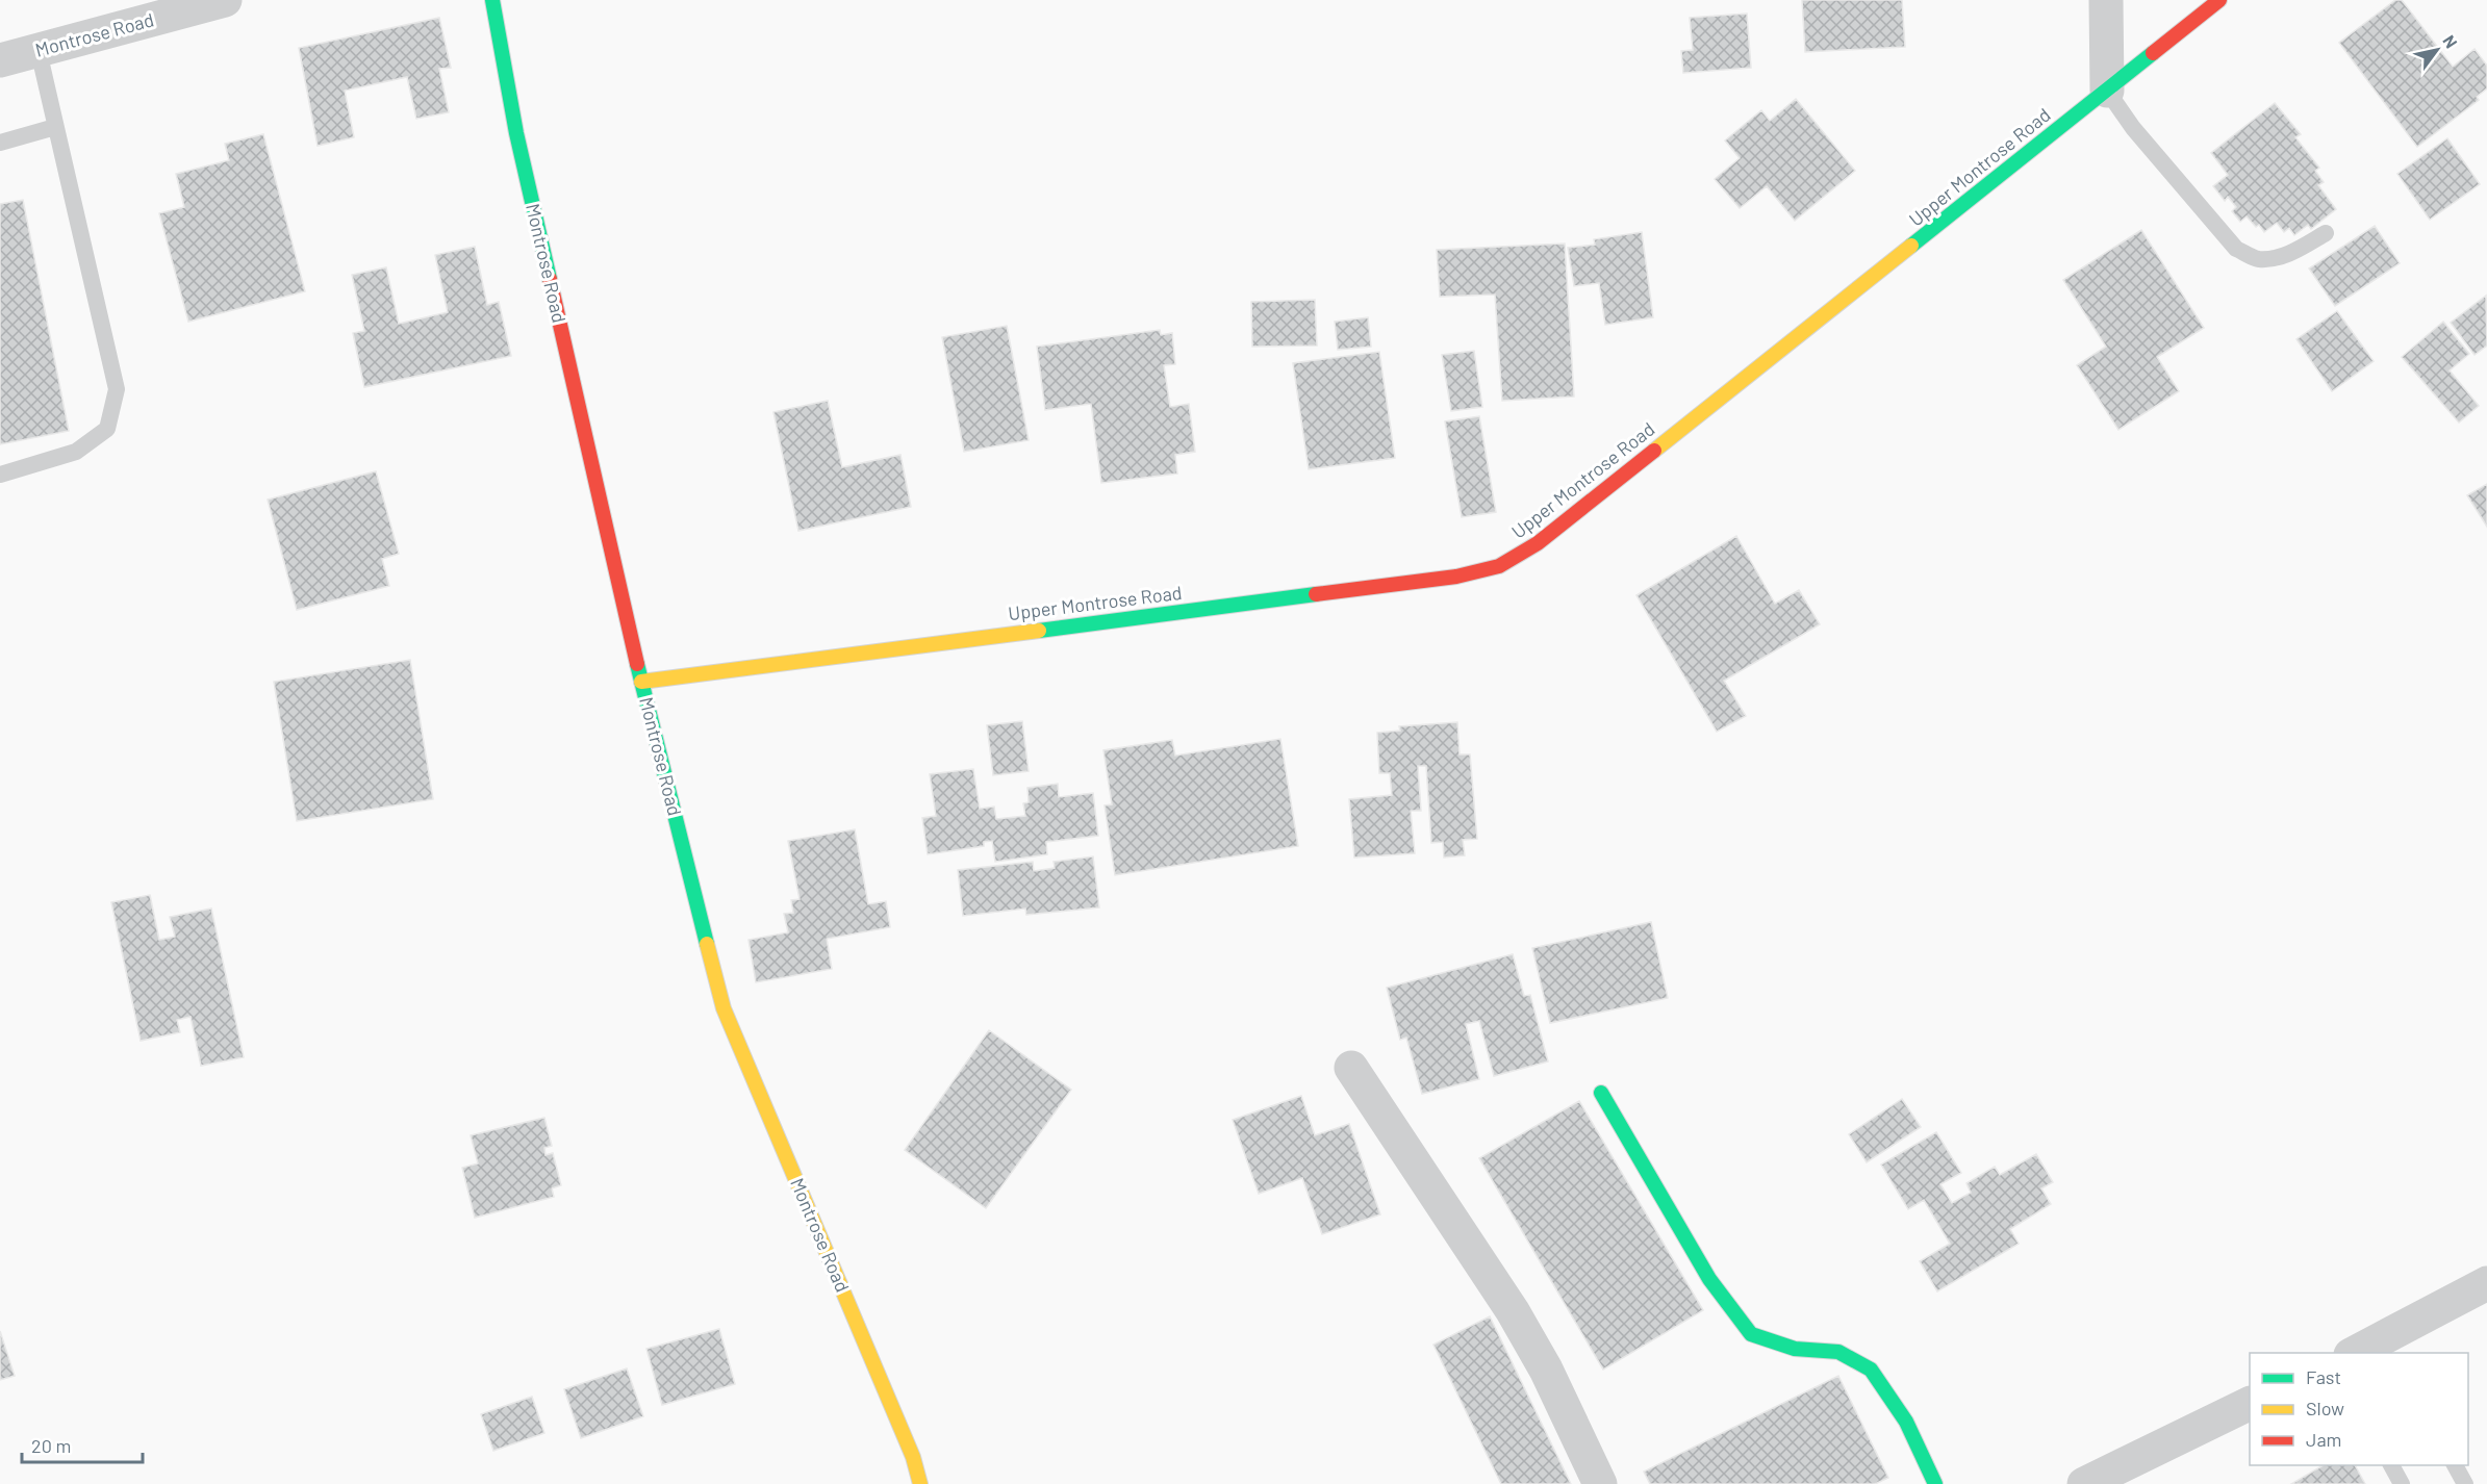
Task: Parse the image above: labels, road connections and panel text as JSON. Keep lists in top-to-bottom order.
{
  "streets": {
    "street": ["Montrose Road", "Upper Montrose Road"]
  },
  "crossings": [
    ["Montrose Road", "Upper Montrose Road"]
  ],
  "legend": ["Fast", "Slow", "Jam"],
  "scale_bar": "20 m",
  "north": "top right"
}
